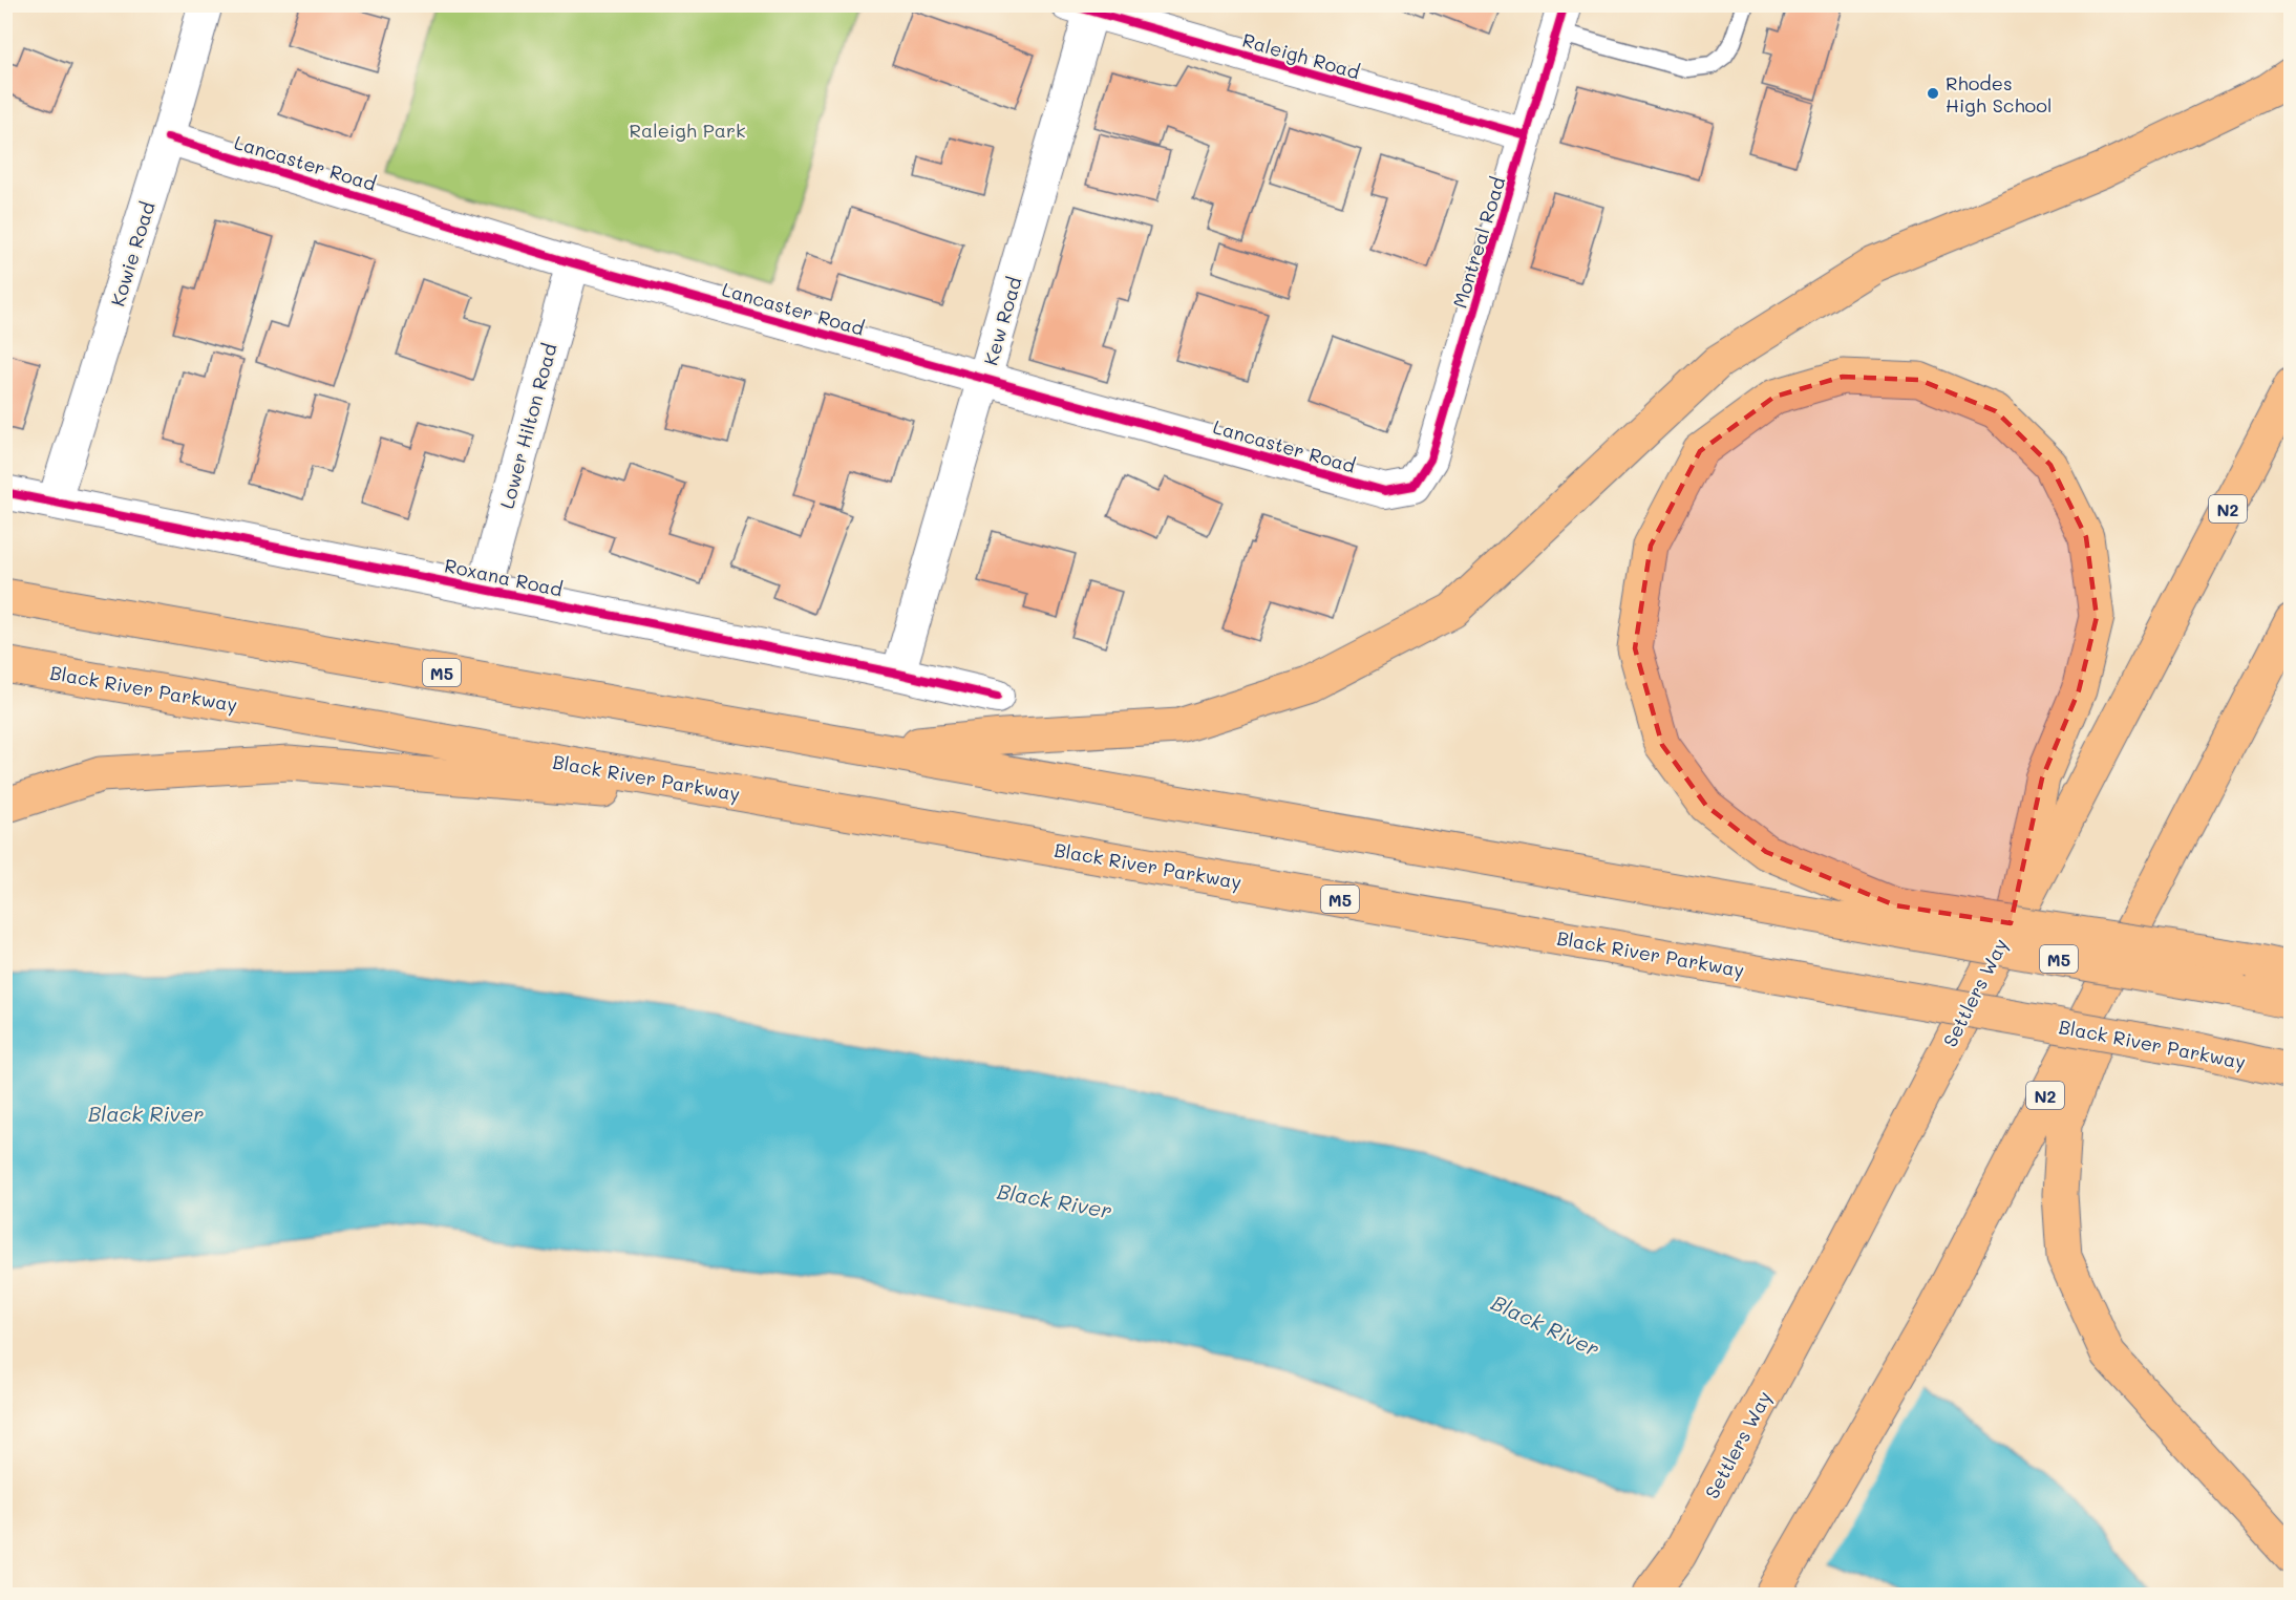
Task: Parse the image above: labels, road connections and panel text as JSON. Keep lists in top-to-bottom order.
{
  "streets": {
    "highway": [
      "N2",
      "M5",
      "Black River Parkway",
      "Settlers Way"
    ],
    "street": [
      "Raleigh Road",
      "Lancaster Road",
      "Montreal Road",
      "Kowie Road",
      "Kew Road",
      "Lower Hilton Road",
      "Roxana Road"
    ]
  },
  "crossings": [
    ["Raleigh Road", "Montreal Road"],
    ["Raleigh Road", "Kew Road"],
    ["Lancaster Road", "Montreal Road"],
    ["Lancaster Road", "Kowie Road"],
    ["Lancaster Road", "Kew Road"],
    ["Lancaster Road", "Lower Hilton Road"],
    ["Kowie Road", "Roxana Road"],
    ["Kew Road", "Roxana Road"],
    ["Lower Hilton Road", "Roxana Road"]
  ],
  "water": ["Black River"],
  "parks": ["Raleigh Park"],
  "places": ["Rhodes High School"]
}
